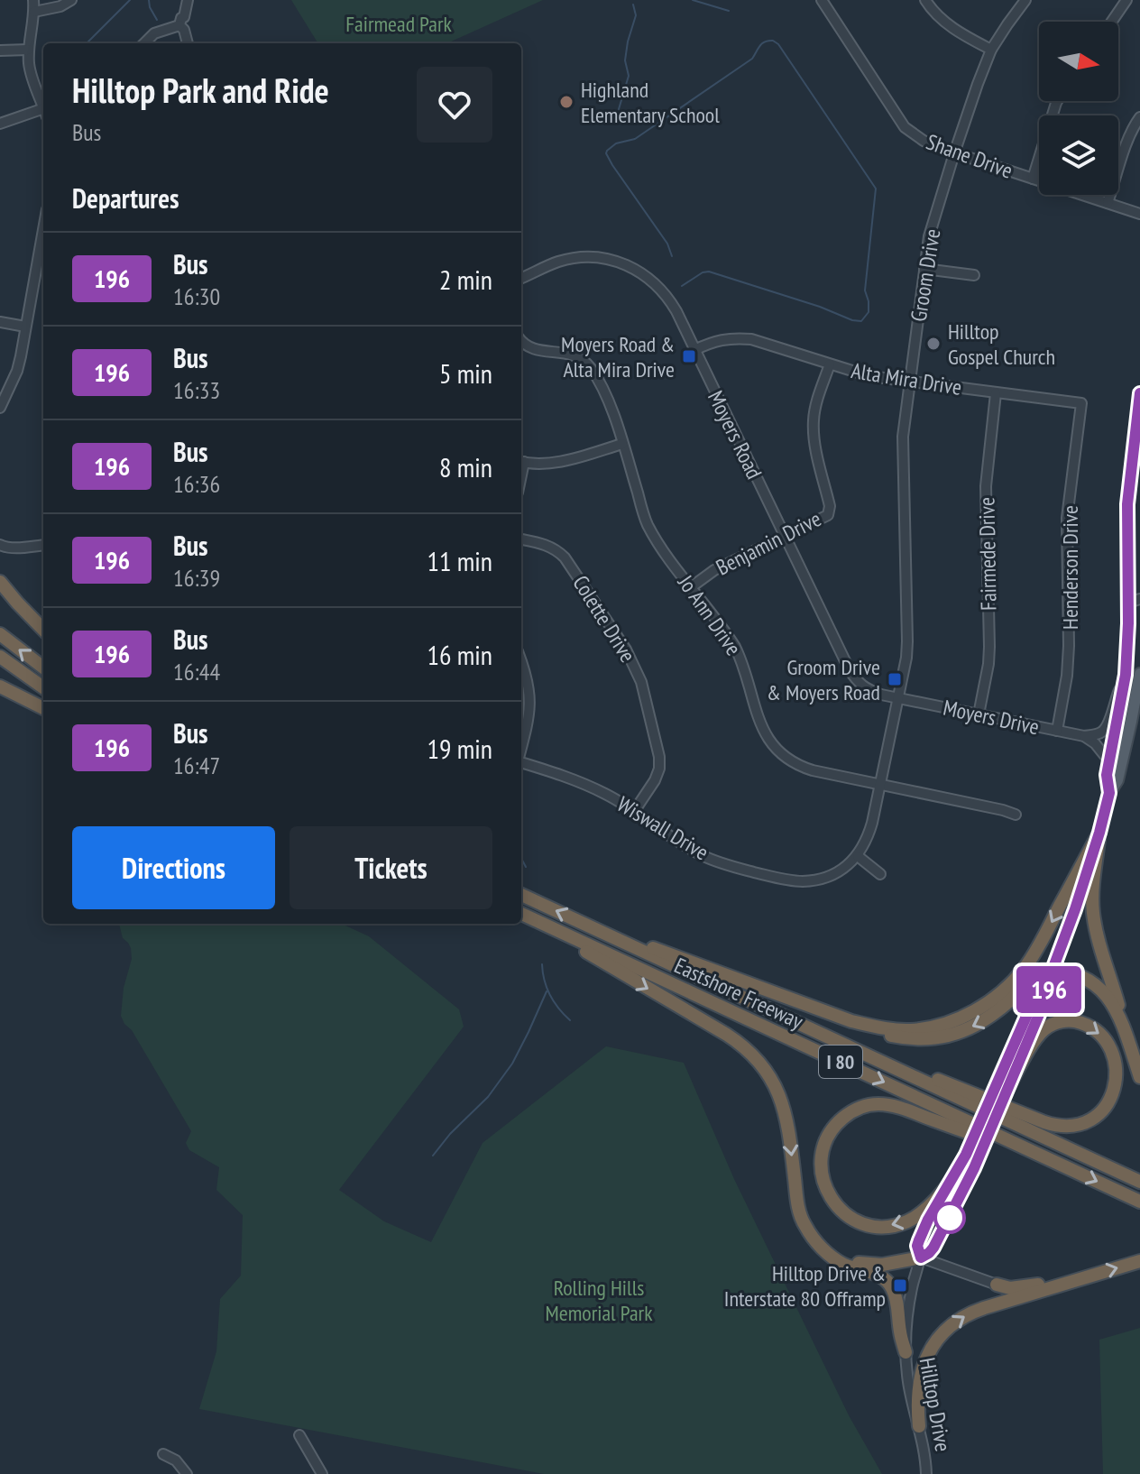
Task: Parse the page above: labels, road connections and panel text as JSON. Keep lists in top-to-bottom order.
{
  "streets": {
    "highway": ["Eastshore Freeway", "I 80"],
    "main road": ["Hilltop Drive"],
    "street": [
      "Shane Drive",
      "Groom Drive",
      "Alta Mira Drive",
      "Moyers Road",
      "Benjamin Drive",
      "Fairmede Drive",
      "Henderson Drive",
      "Jo Ann Drive",
      "Colette Drive",
      "Moyers Drive",
      "Wiswall Drive"
    ]
  },
  "crossings": [
    ["Shane Drive", "Groom Drive"],
    ["Groom Drive", "Alta Mira Drive"],
    ["Groom Drive", "Moyers Road"],
    ["Groom Drive", "Moyers Drive"],
    ["Alta Mira Drive", "Moyers Road"],
    ["Alta Mira Drive", "Benjamin Drive"],
    ["Alta Mira Drive", "Fairmede Drive"],
    ["Alta Mira Drive", "Henderson Drive"],
    ["Moyers Road", "Benjamin Drive"],
    ["Moyers Road", "Moyers Drive"],
    ["Benjamin Drive", "Jo Ann Drive"],
    ["Fairmede Drive", "Moyers Drive"],
    ["Henderson Drive", "Moyers Drive"],
    ["Colette Drive", "Wiswall Drive"]
  ],
  "parks": ["Fairmead Park", "Rolling Hills Memorial Park"],
  "places": {
    "other": ["Highland Elementary School", "Hilltop Gospel Church"],
    "transit": ["Moyers Road & Alta Mira Drive", "Groom Drive & Moyers Road", "Hilltop Drive & Interstate 80 Offramp"]
  },
  "lines": ["bus line 196"],
  "north": "right",
  "page": {
    "on_map": "196",
    "heading": [
      ["Hilltop Park and Ride", "Bus"],
      "Departures"
    ],
    "list": [
      {
        "mark": "196",
        "name": "Bus",
        "note": "16:30",
        "value": "2 min"
      },
      {
        "mark": "196",
        "name": "Bus",
        "note": "16:33",
        "value": "5 min"
      },
      {
        "mark": "196",
        "name": "Bus",
        "note": "16:36",
        "value": "8 min"
      },
      {
        "mark": "196",
        "name": "Bus",
        "note": "16:39",
        "value": "11 min"
      },
      {
        "mark": "196",
        "name": "Bus",
        "note": "16:44",
        "value": "16 min"
      },
      {
        "mark": "196",
        "name": "Bus",
        "note": "16:47",
        "value": "19 min"
      }
    ],
    "buttons": ["Directions", "Tickets"]
  }
}
